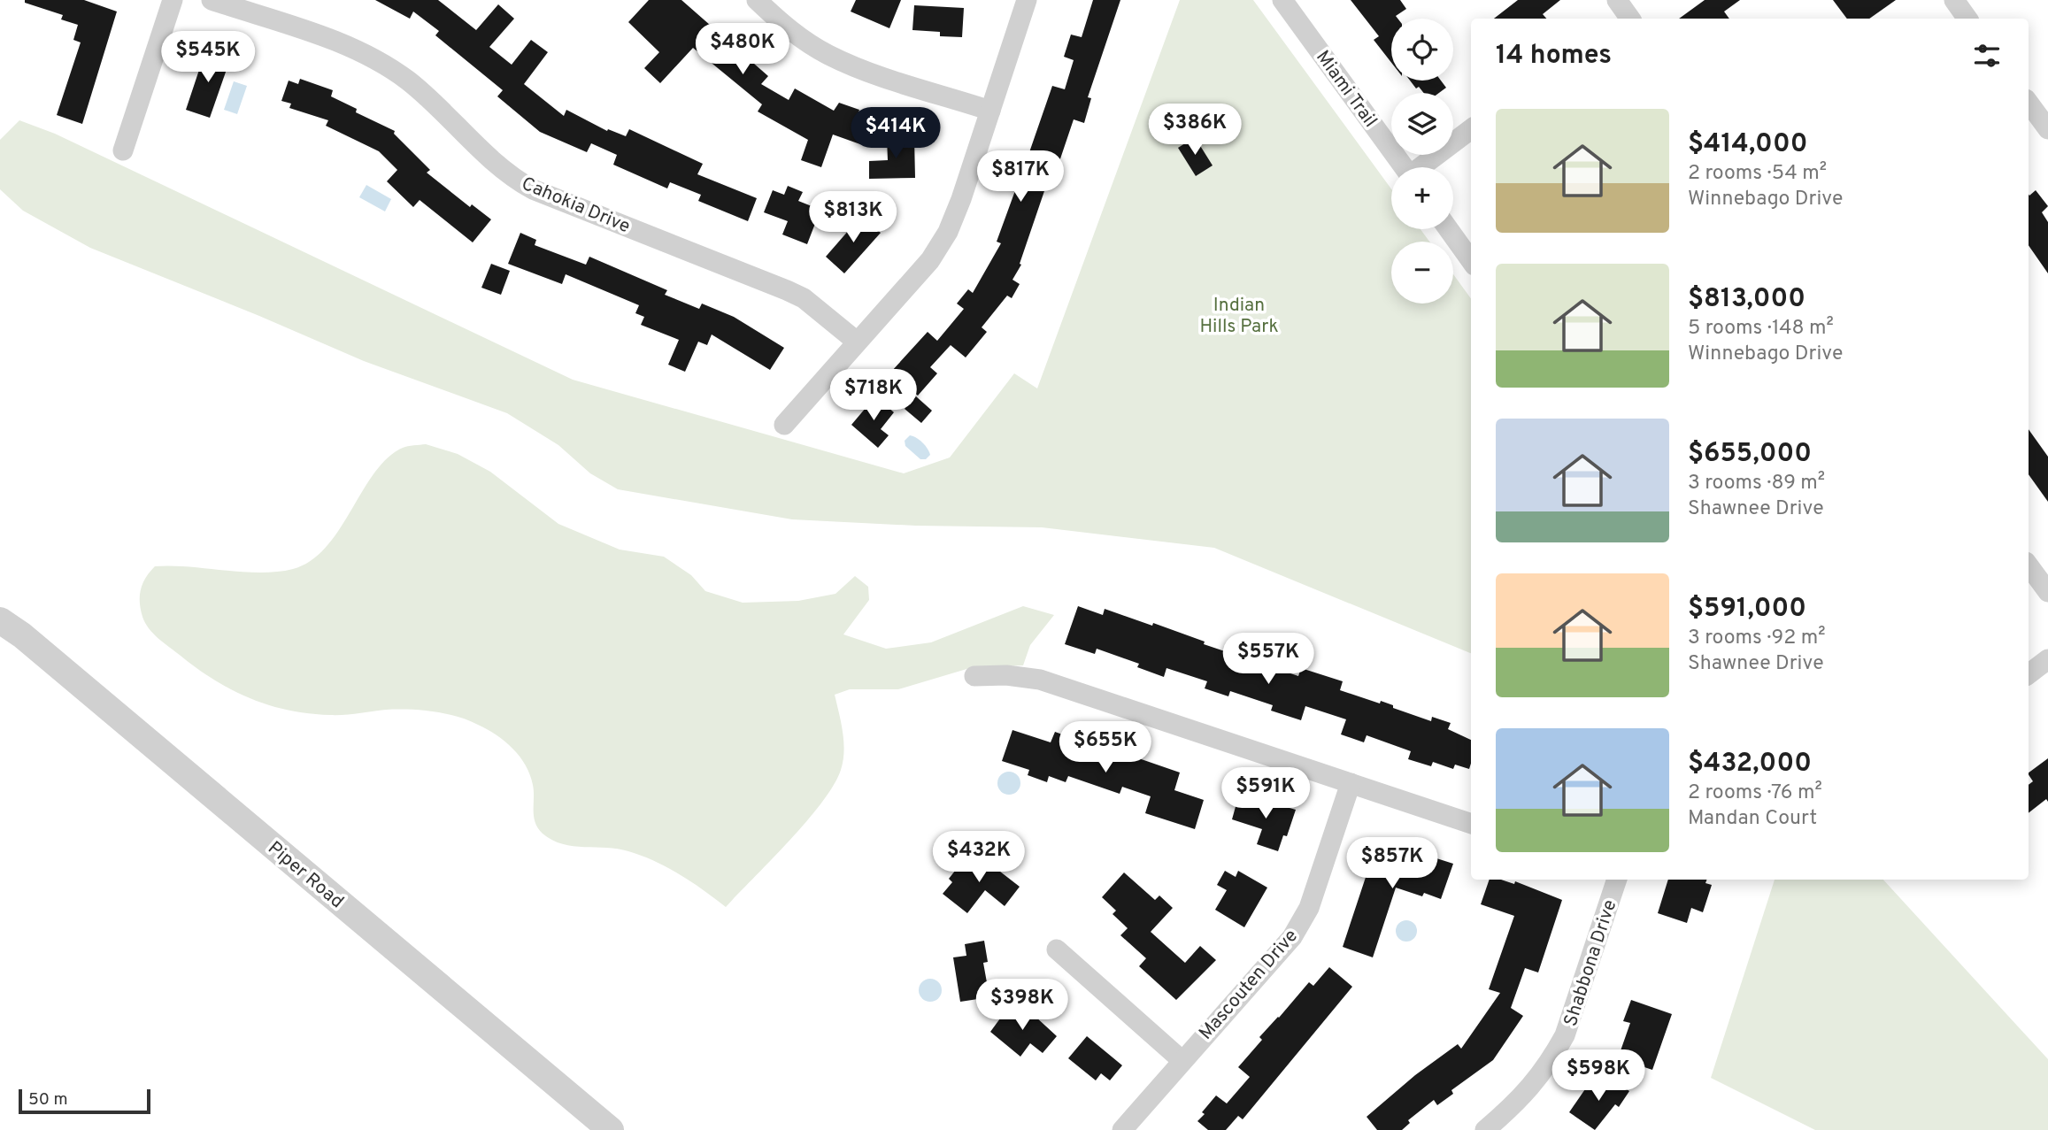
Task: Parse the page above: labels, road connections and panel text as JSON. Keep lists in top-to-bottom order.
{
  "streets": {
    "street": [
      "Miami Trail",
      "Cahokia Drive",
      "Piper Road",
      "Shabbona Drive",
      "Mascouten Drive"
    ]
  },
  "parks": ["Indian Hills Park"],
  "scale_bar": "50 m",
  "page": {
    "map_buttons": ["+", "−"],
    "heading": "14 homes",
    "price": [
      "$480K",
      "$545K",
      "$386K",
      "$414K",
      "$817K",
      "$813K",
      "$718K",
      "$557K",
      "$655K",
      "$591K",
      "$432K",
      "$857K",
      "$398K",
      "$598K"
    ],
    "list": [
      {
        "name": "$414,000",
        "note": "2 rooms · 54 m² · Winnebago Drive"
      },
      {
        "name": "$813,000",
        "note": "5 rooms · 148 m² · Winnebago Drive"
      },
      {
        "name": "$655,000",
        "note": "3 rooms · 89 m² · Shawnee Drive"
      },
      {
        "name": "$591,000",
        "note": "3 rooms · 92 m² · Shawnee Drive"
      },
      {
        "name": "$432,000",
        "note": "2 rooms · 76 m² · Mandan Court"
      }
    ],
    "scale": "50 m"
  }
}
